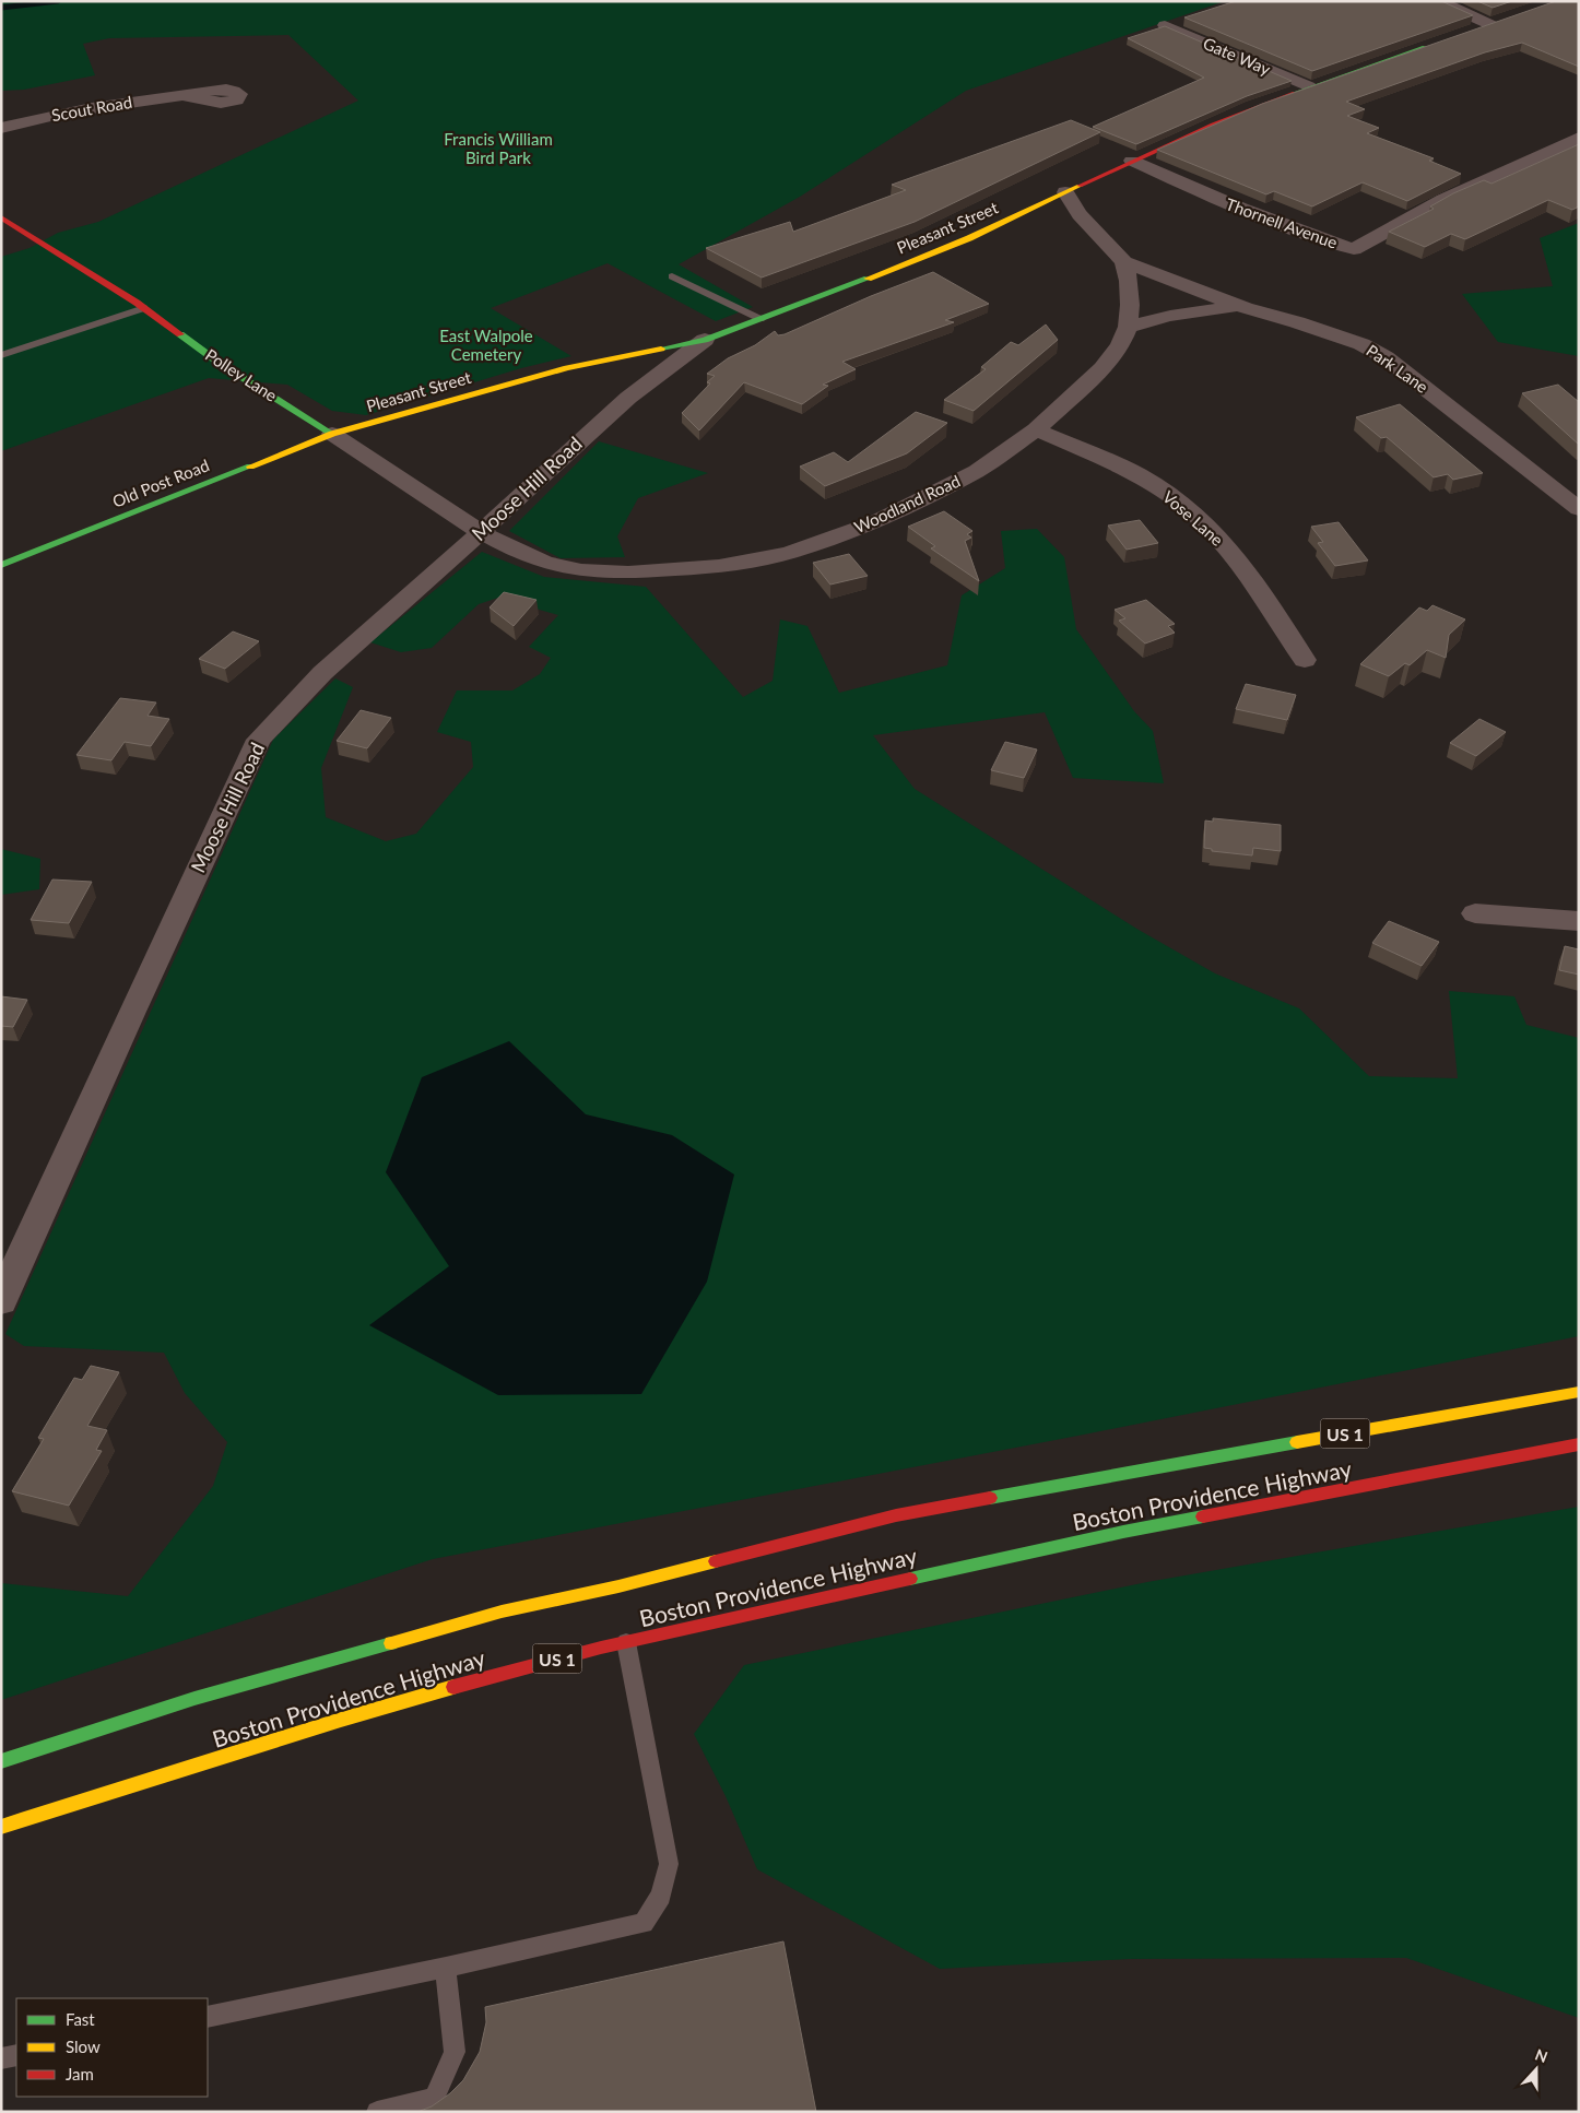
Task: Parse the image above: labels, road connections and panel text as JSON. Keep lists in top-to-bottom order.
{
  "streets": {
    "street": [
      "Gate Way",
      "Scout Road",
      "Thornell Avenue",
      "Pleasant Street",
      "Park Lane",
      "Polley Lane",
      "Old Post Road",
      "Moose Hill Road",
      "Woodland Road",
      "Vose Lane",
      "US 1",
      "Boston Providence Highway"
    ]
  },
  "crossings": [
    ["Gate Way", "Pleasant Street"],
    ["Thornell Avenue", "Pleasant Street"],
    ["Pleasant Street", "Polley Lane"],
    ["Pleasant Street", "Old Post Road"],
    ["Pleasant Street", "Moose Hill Road"],
    ["Pleasant Street", "Woodland Road"],
    ["Park Lane", "Woodland Road"],
    ["Polley Lane", "Old Post Road"],
    ["Polley Lane", "Moose Hill Road"],
    ["Polley Lane", "Woodland Road"],
    ["Moose Hill Road", "Woodland Road"],
    ["Woodland Road", "Vose Lane"]
  ],
  "parks": ["Francis William Bird Park", "East Walpole Cemetery"],
  "legend": ["Fast", "Slow", "Jam"],
  "north": "top"
}
